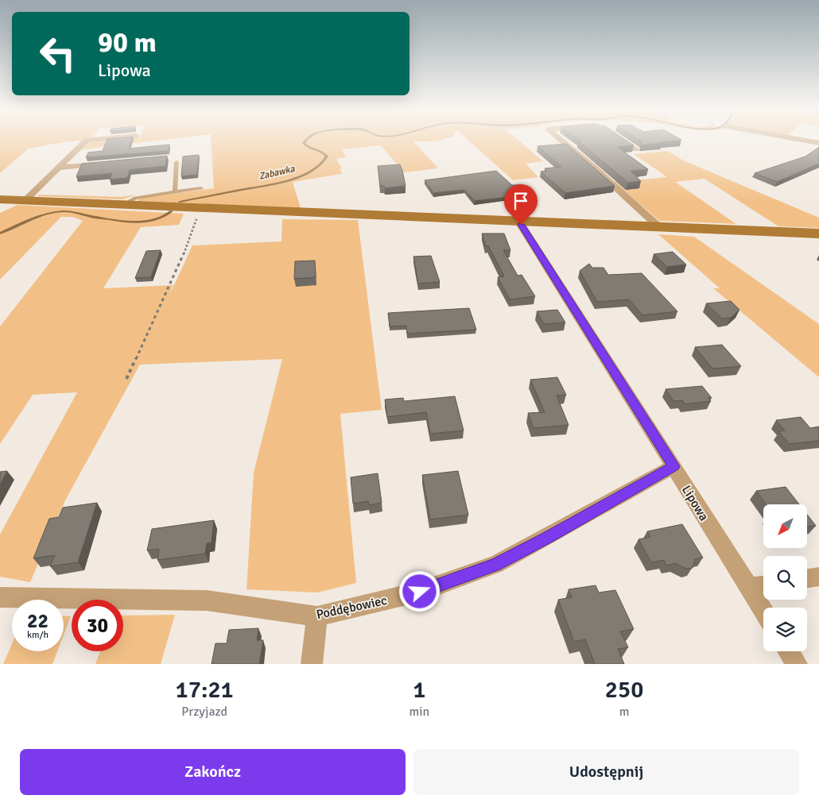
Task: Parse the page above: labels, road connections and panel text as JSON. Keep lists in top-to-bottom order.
{
  "streets": {
    "street": ["Lipowa", "Poddębowiec"]
  },
  "crossings": [
    ["Lipowa", "Poddębowiec"]
  ],
  "water": ["Zabawka"],
  "north": "bottom left",
  "page": {
    "turn": ["90 m", "Lipowa"],
    "speed": "22 km/h",
    "limit": "30",
    "eta": [
      "17:21",
      "Przyjazd",
      "1",
      "min",
      "250",
      "m"
    ],
    "buttons": ["Zakończ", "Udostępnij"]
  }
}
